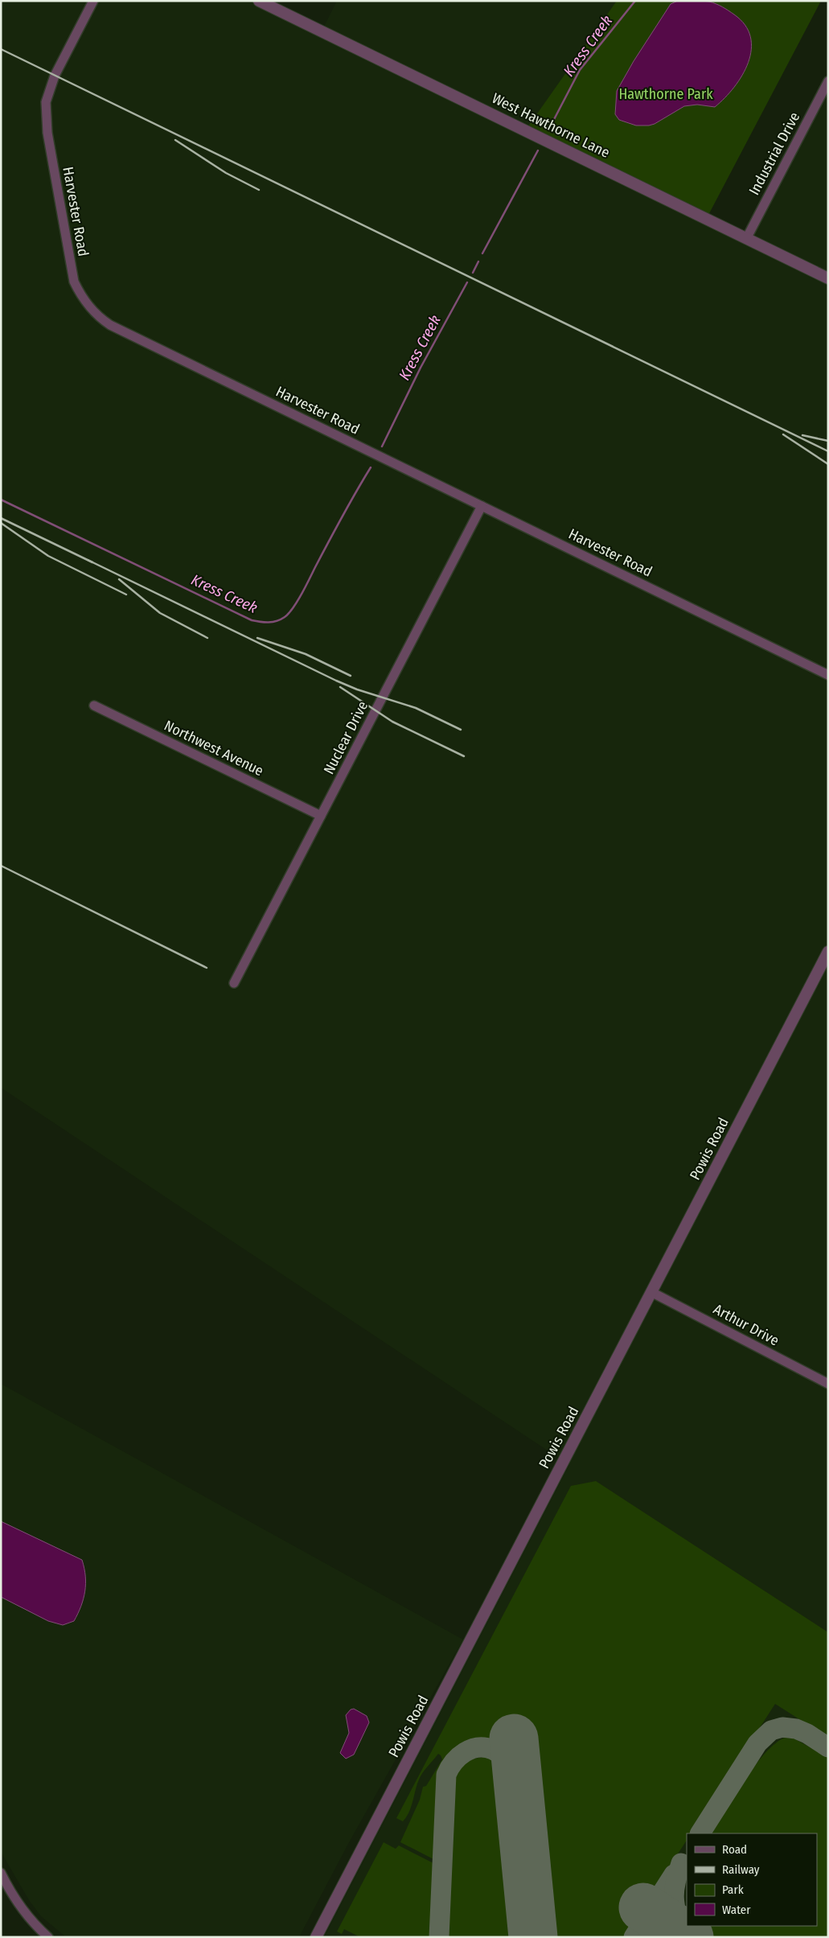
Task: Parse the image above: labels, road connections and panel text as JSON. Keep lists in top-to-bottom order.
{
  "streets": {
    "street": [
      "West Hawthorne Lane",
      "Industrial Drive",
      "Harvester Road",
      "Nuclear Drive",
      "Northwest Avenue",
      "Powis Road",
      "Arthur Drive"
    ]
  },
  "crossings": [
    ["West Hawthorne Lane", "Industrial Drive"],
    ["Harvester Road", "Nuclear Drive"],
    ["Nuclear Drive", "Northwest Avenue"],
    ["Powis Road", "Arthur Drive"]
  ],
  "water": ["Kress Creek"],
  "parks": ["Hawthorne Park"],
  "legend": [
    "Road",
    "Railway",
    "Park",
    "Water"
  ]
}
